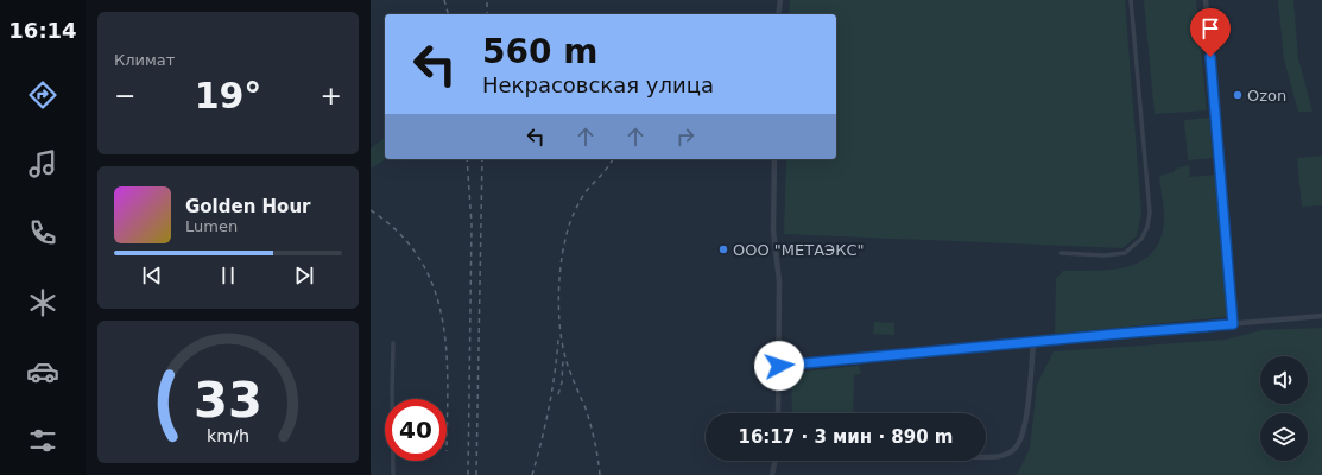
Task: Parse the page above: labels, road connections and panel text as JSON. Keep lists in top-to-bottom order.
{
  "places": ["Ozon", "ООО \"МЕТАЭКС\""],
  "page": {
    "tabs": "16:14",
    "tile": "Климат",
    "turn": ["560 m", "Некрасовская улица"],
    "heat": ["−", "19°", "+"],
    "song": ["Golden Hour", "Lumen"],
    "limit": "40",
    "trip": "16:17 · 3 мин · 890 m",
    "gauge": ["33", "km/h"]
  }
}
